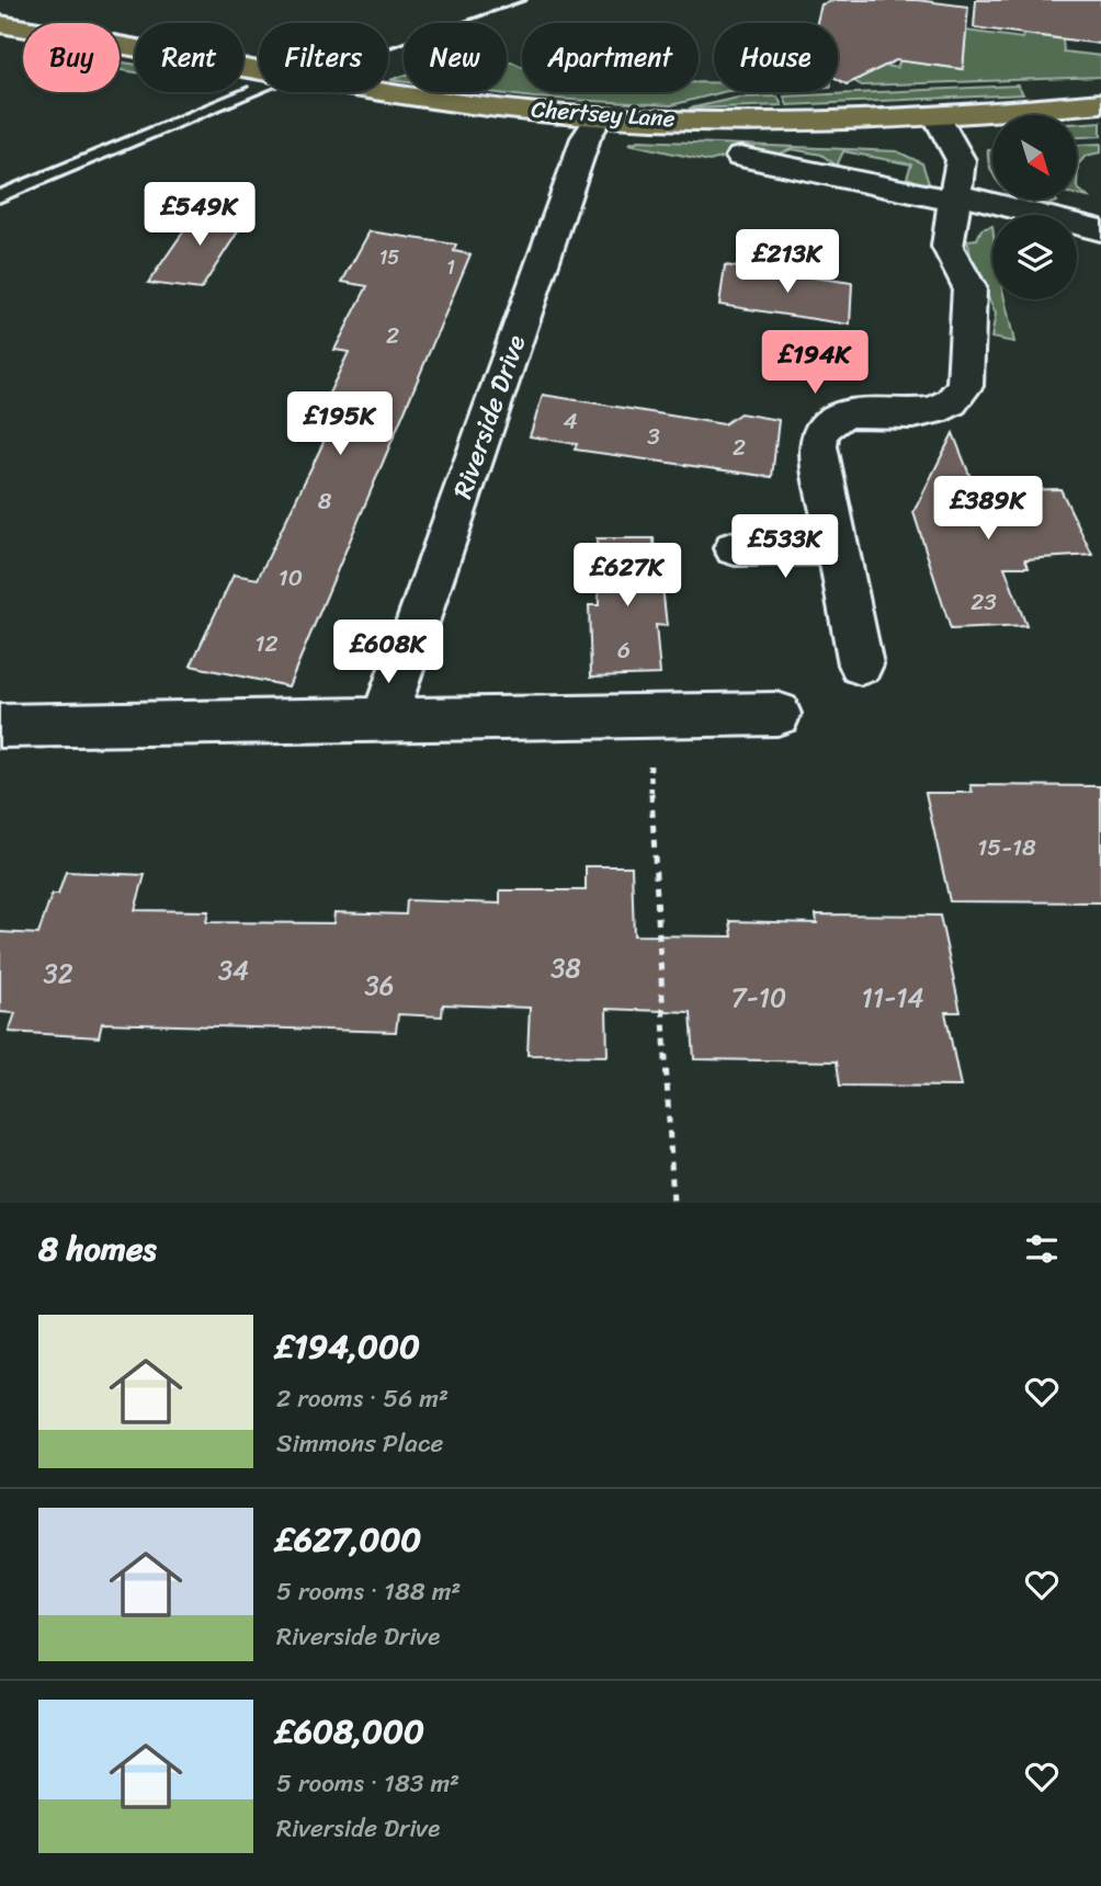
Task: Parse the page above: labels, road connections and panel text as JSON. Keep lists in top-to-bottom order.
{
  "streets": {
    "main road": ["Chertsey Lane"],
    "street": ["Riverside Drive"]
  },
  "crossings": [
    ["Chertsey Lane", "Riverside Drive"]
  ],
  "house_numbers": [
    "15",
    "1",
    "2",
    "4",
    "3",
    "2",
    "8",
    "10",
    "23",
    "12",
    "6",
    "15-18",
    "38",
    "34",
    "32",
    "36",
    "7-10",
    "11-14"
  ],
  "north": "bottom right",
  "page": {
    "chip": [
      "Buy",
      "Rent",
      "Filters",
      "New",
      "Apartment",
      "House"
    ],
    "price": [
      "£549K",
      "£213K",
      "£194K",
      "£195K",
      "£389K",
      "£533K",
      "£627K",
      "£608K"
    ],
    "heading": "8 homes",
    "list": [
      {
        "name": "£194,000",
        "note": "2 rooms · 56 m² · Simmons Place"
      },
      {
        "name": "£627,000",
        "note": "5 rooms · 188 m² · Riverside Drive"
      },
      {
        "name": "£608,000",
        "note": "5 rooms · 183 m² · Riverside Drive"
      }
    ]
  }
}
